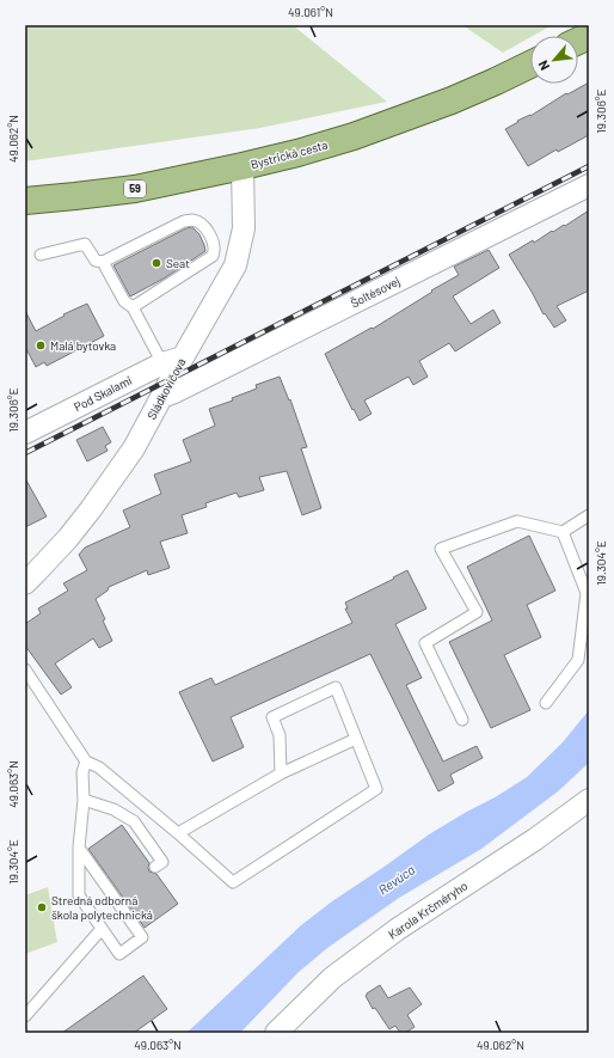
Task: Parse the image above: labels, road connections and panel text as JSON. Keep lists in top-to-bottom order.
{
  "streets": {
    "main road": ["Bystrická cesta", "59"],
    "street": [
      "Šoltésovej",
      "Sládkovičova",
      "Pod Skalami",
      "Karola Krčméryho"
    ]
  },
  "crossings": [
    ["Bystrická cesta", "Sládkovičova"],
    ["Šoltésovej", "Sládkovičova"],
    ["Sládkovičova", "Pod Skalami"]
  ],
  "water": ["Revúca"],
  "places": ["Seat", "Malá bytovka", "Stredná odborná škola polytechnická"],
  "north": "bottom left",
  "coordinates": [
    "49.061°N",
    "19.306°E",
    "49.062°N",
    "19.304°E",
    "49.063°N"
  ]
}
